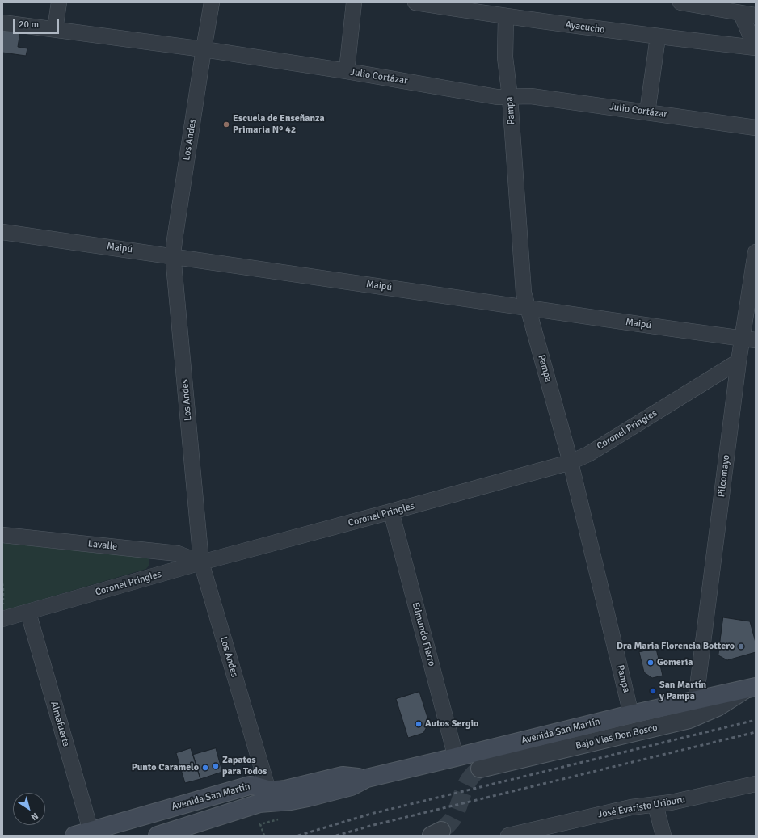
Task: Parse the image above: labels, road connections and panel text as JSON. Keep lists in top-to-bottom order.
{
  "streets": {
    "main road": ["Avenida San Martín"],
    "street": [
      "Ayacucho",
      "Julio Cortázar",
      "Pampa",
      "Los Andes",
      "Maipú",
      "Coronel Pringles",
      "Pilcomayo",
      "Lavalle",
      "Edmundo Fierro",
      "Almafuerte",
      "Bajo Vias Don Bosco",
      "José Evaristo Uriburu"
    ]
  },
  "crossings": [
    ["Ayacucho", "Pampa"],
    ["Julio Cortázar", "Pampa"],
    ["Julio Cortázar", "Los Andes"],
    ["Pampa", "Maipú"],
    ["Pampa", "Coronel Pringles"],
    ["Pampa", "Avenida San Martín"],
    ["Los Andes", "Maipú"],
    ["Los Andes", "Coronel Pringles"],
    ["Los Andes", "Lavalle"],
    ["Los Andes", "Avenida San Martín"],
    ["Maipú", "Pilcomayo"],
    ["Coronel Pringles", "Pilcomayo"],
    ["Coronel Pringles", "Lavalle"],
    ["Coronel Pringles", "Edmundo Fierro"],
    ["Coronel Pringles", "Almafuerte"],
    ["Pilcomayo", "Avenida San Martín"],
    ["Edmundo Fierro", "Avenida San Martín"],
    ["Almafuerte", "Avenida San Martín"],
    ["Avenida San Martín", "Bajo Vias Don Bosco"]
  ],
  "places": [
    "Escuela de Enseñanza Primaria Nº 42",
    "Dra Maria Florencia Bottero",
    "Gomeria",
    "San Martín y Pampa",
    "Autos Sergio",
    "Zapatos para Todos",
    "Punto Caramelo"
  ],
  "scale_bar": "20 m",
  "north": "bottom right"
}
